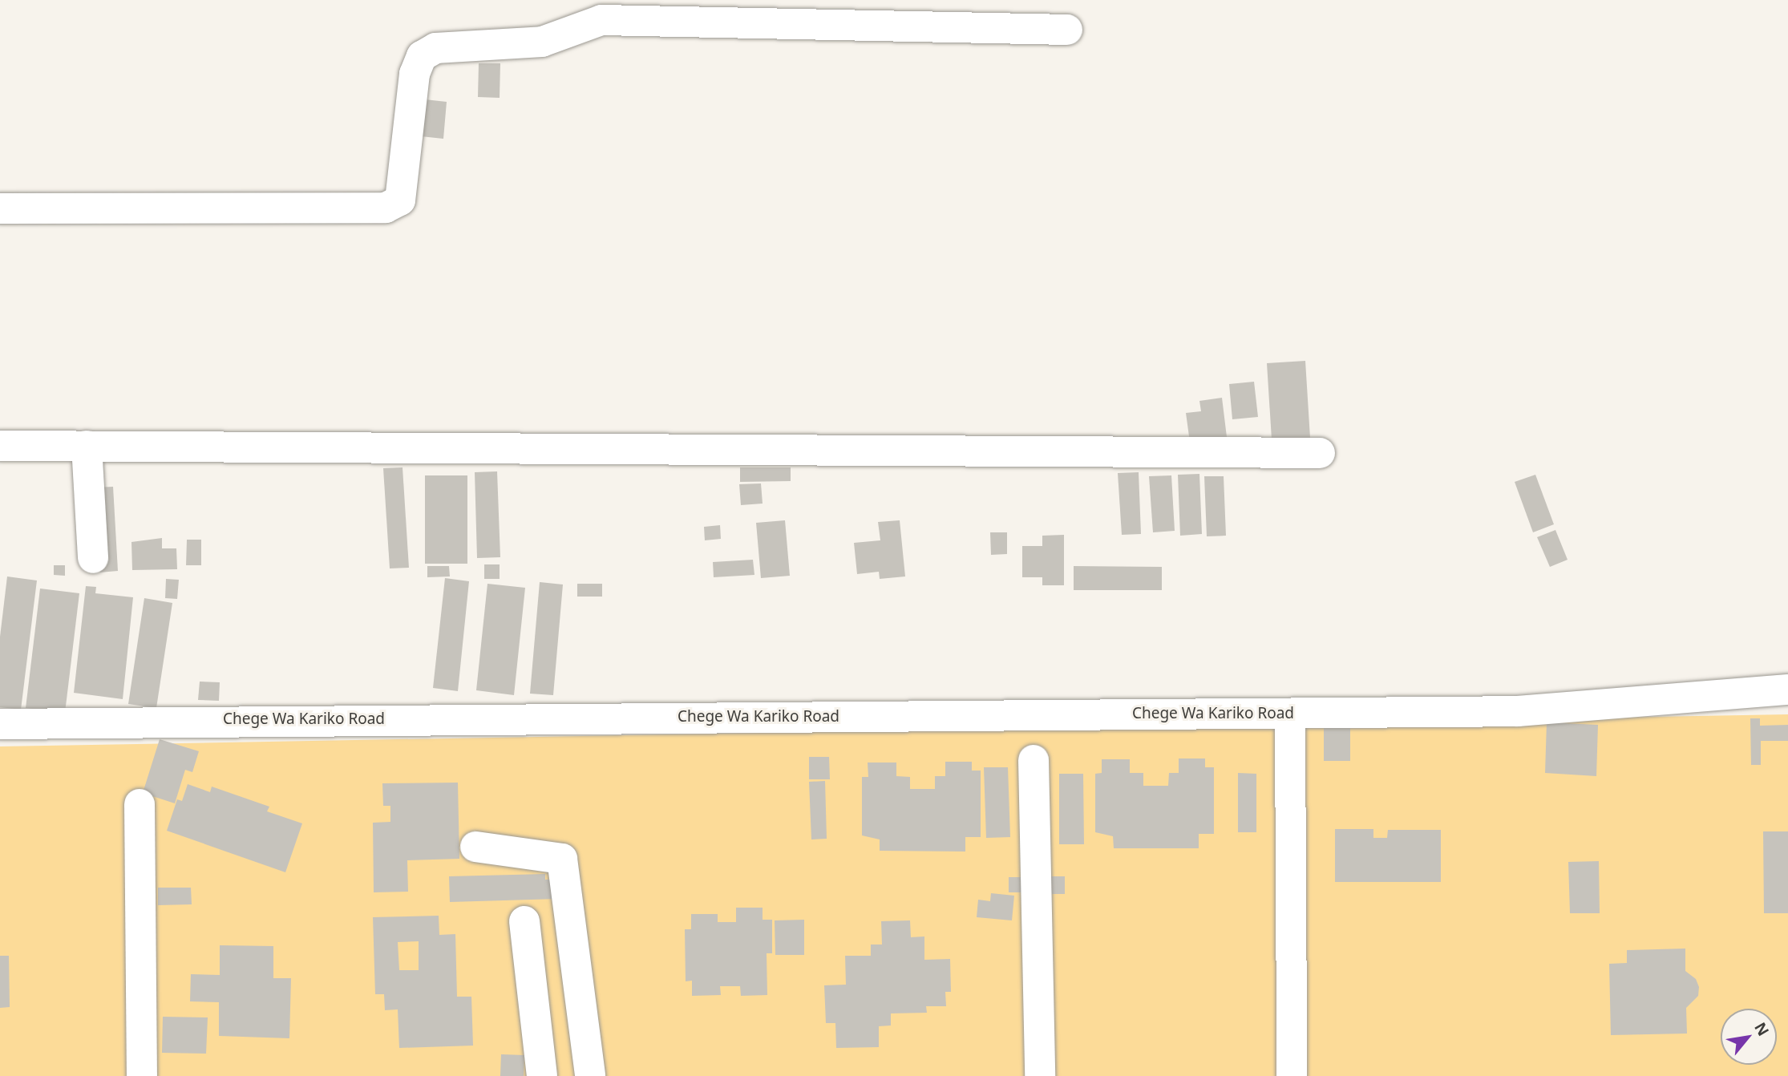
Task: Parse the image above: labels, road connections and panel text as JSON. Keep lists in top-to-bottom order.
{
  "streets": {
    "street": ["Chege Wa Kariko Road"]
  },
  "north": "top right"
}
